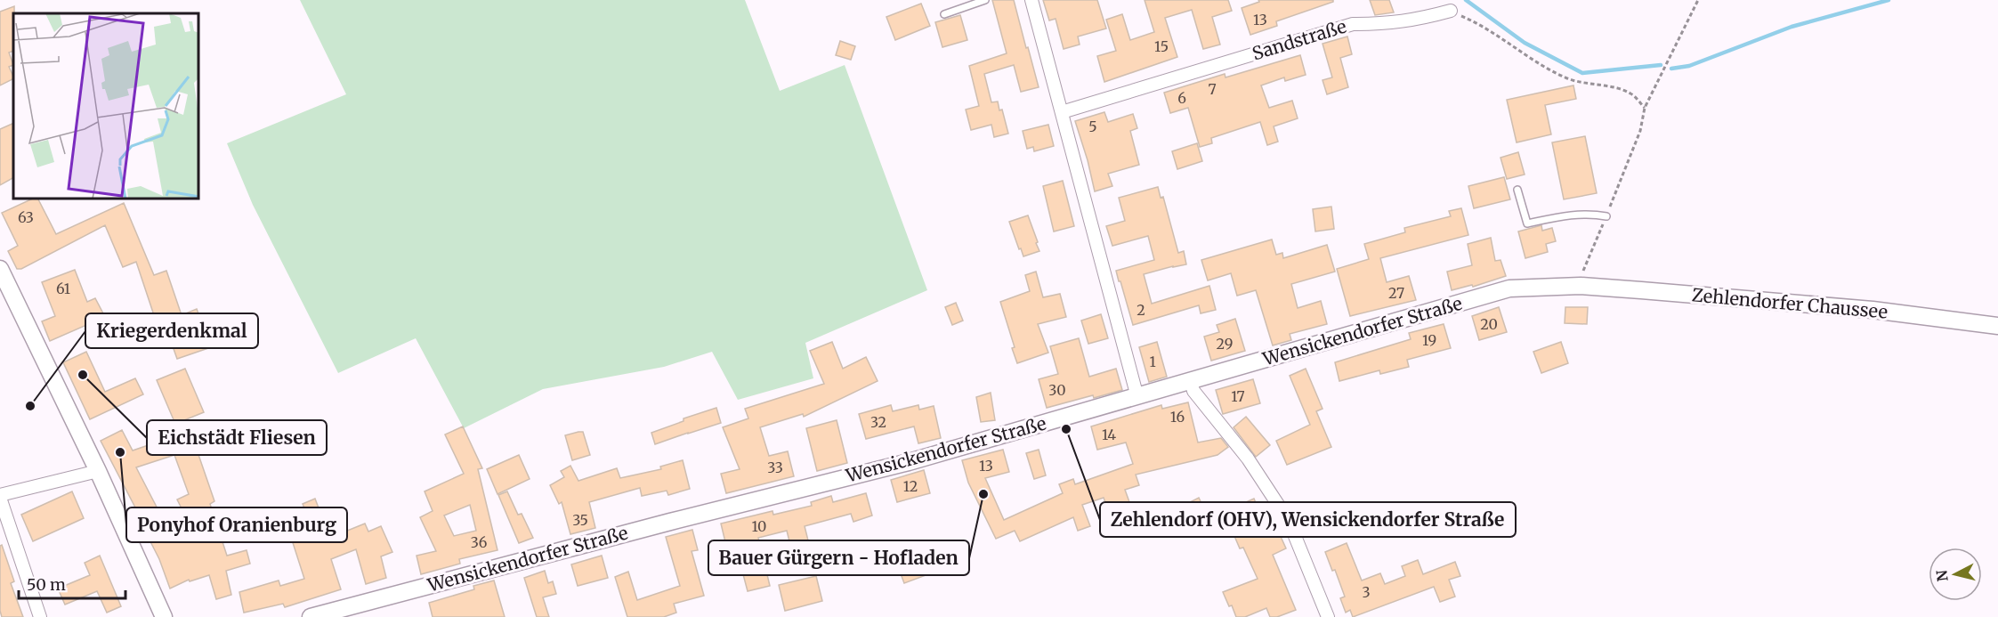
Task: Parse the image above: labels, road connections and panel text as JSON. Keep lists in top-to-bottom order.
{
  "streets": {
    "main road": ["Zehlendorfer Chaussee", "Wensickendorfer Straße"],
    "street": ["Sandstraße"]
  },
  "crossings": [
    ["Zehlendorfer Chaussee", "Wensickendorfer Straße"]
  ],
  "places": [
    "Eichstädt Fliesen",
    "Kriegerdenkmal",
    "Zehlendorf (OHV), Wensickendorfer Straße",
    "Ponyhof Oranienburg",
    "Bauer Gürgern - Hofladen"
  ],
  "house_numbers": [
    "13",
    "15",
    "7",
    "6",
    "5",
    "63",
    "61",
    "27",
    "2",
    "20",
    "19",
    "29",
    "1",
    "30",
    "17",
    "16",
    "32",
    "14",
    "13",
    "33",
    "12",
    "35",
    "10",
    "36",
    "3"
  ],
  "scale_bar": "50 m",
  "north": "left"
}
